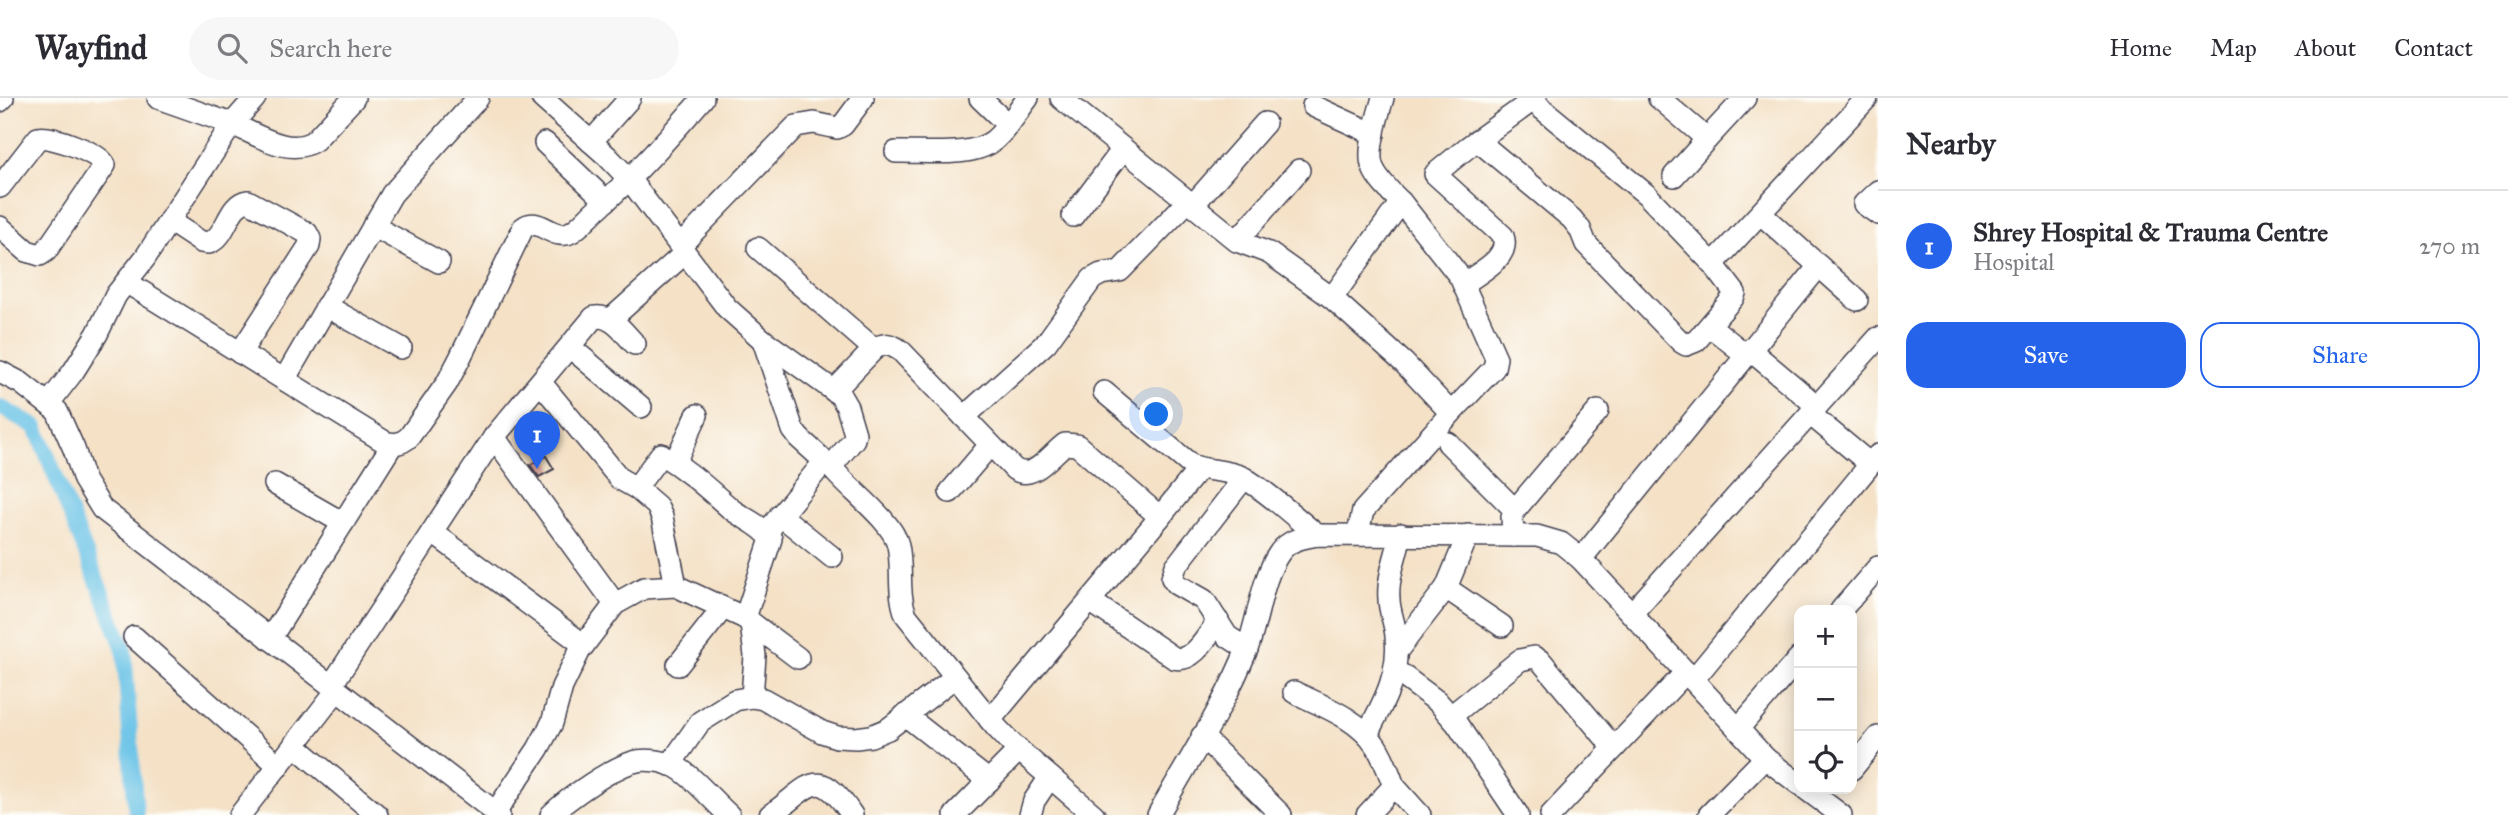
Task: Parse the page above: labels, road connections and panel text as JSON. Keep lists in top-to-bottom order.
{
  "page": {
    "header": "Wayfind",
    "search": "Search here",
    "nav": [
      "Home",
      "Map",
      "About",
      "Contact"
    ],
    "heading": "Nearby",
    "list": [
      {
        "mark": "1",
        "name": "Shrey Hospital & Trauma Centre",
        "note": "Hospital",
        "value": "270 m"
      }
    ],
    "buttons": ["Save", "Share"],
    "pins": "1",
    "map_buttons": ["+", "−"]
  }
}
